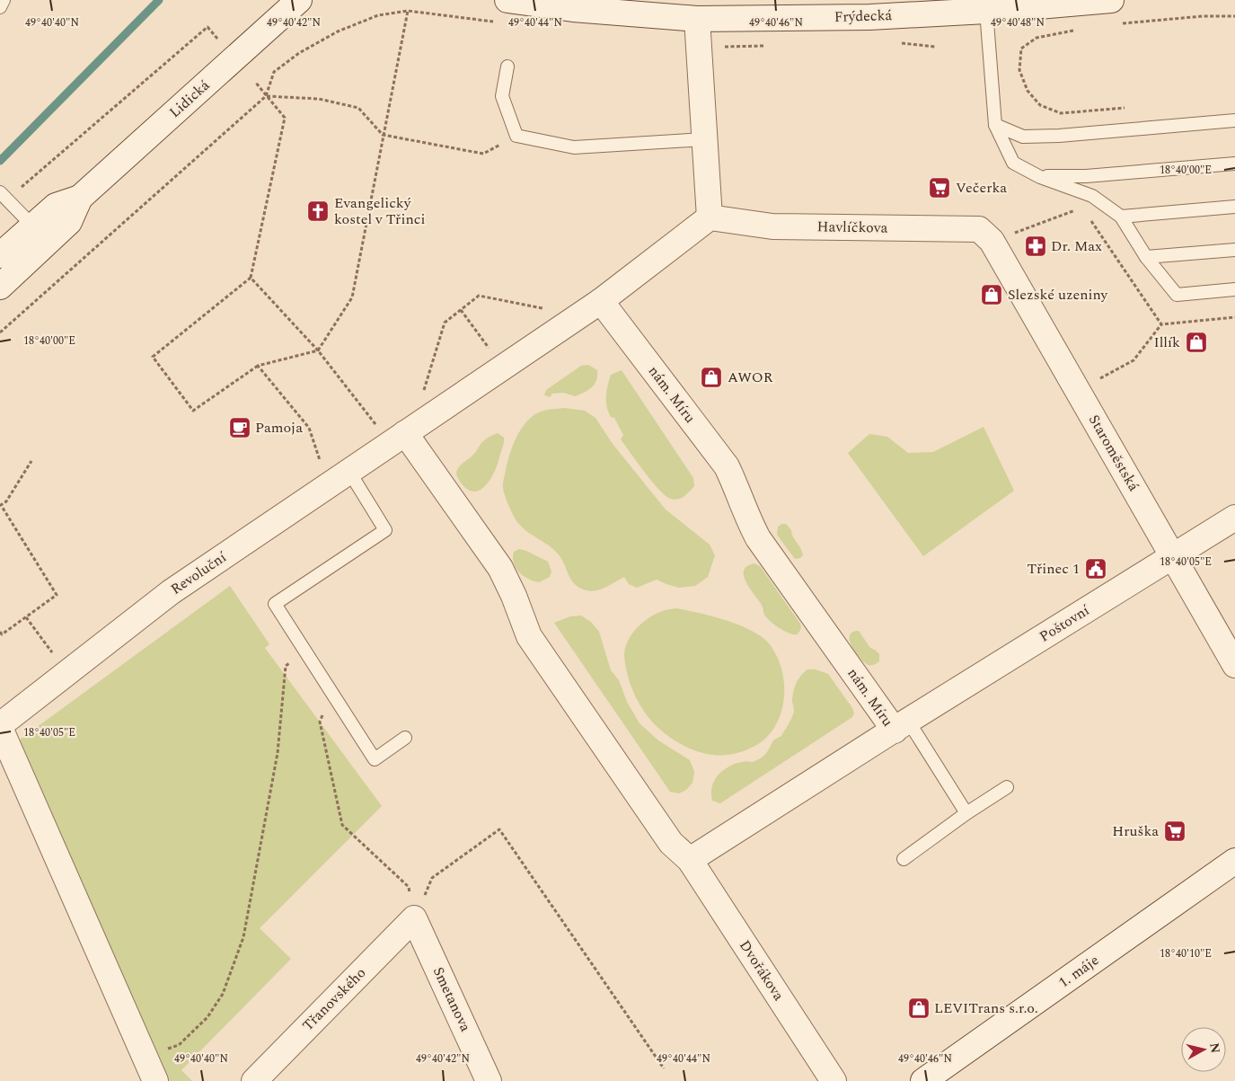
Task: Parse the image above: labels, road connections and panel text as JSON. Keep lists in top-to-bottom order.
{
  "streets": {
    "street": [
      "Frýdecká",
      "Lidická",
      "Havlíčkova",
      "nám. Míru",
      "Staroměstská",
      "Revoluční",
      "Poštovní",
      "Dvořákova",
      "1. máje",
      "Třanovského",
      "Smetanova"
    ]
  },
  "crossings": [
    ["Havlíčkova", "Staroměstská"],
    ["nám. Míru", "Poštovní"],
    ["nám. Míru", "Dvořákova"],
    ["Staroměstská", "Poštovní"],
    ["Třanovského", "Smetanova"]
  ],
  "places": {
    "supermarket": ["Večerka", "Hruška"],
    "church": ["Evangelický kostel v Třinci"],
    "pharmacy": ["Dr. Max"],
    "shop": [
      "Slezské uzeniny",
      "Illík",
      "AWOR",
      "LEVITrans s.r.o."
    ],
    "cafe": ["Pamoja"],
    "public building": ["Třinec 1"]
  },
  "north": "right",
  "coordinates": [
    "49°40'40\"N",
    "49°40'42\"N",
    "49°40'44\"N",
    "49°40'46\"N",
    "49°40'48\"N",
    "18°40'00\"E",
    "18°40'05\"E",
    "18°40'10\"E"
  ]
}
